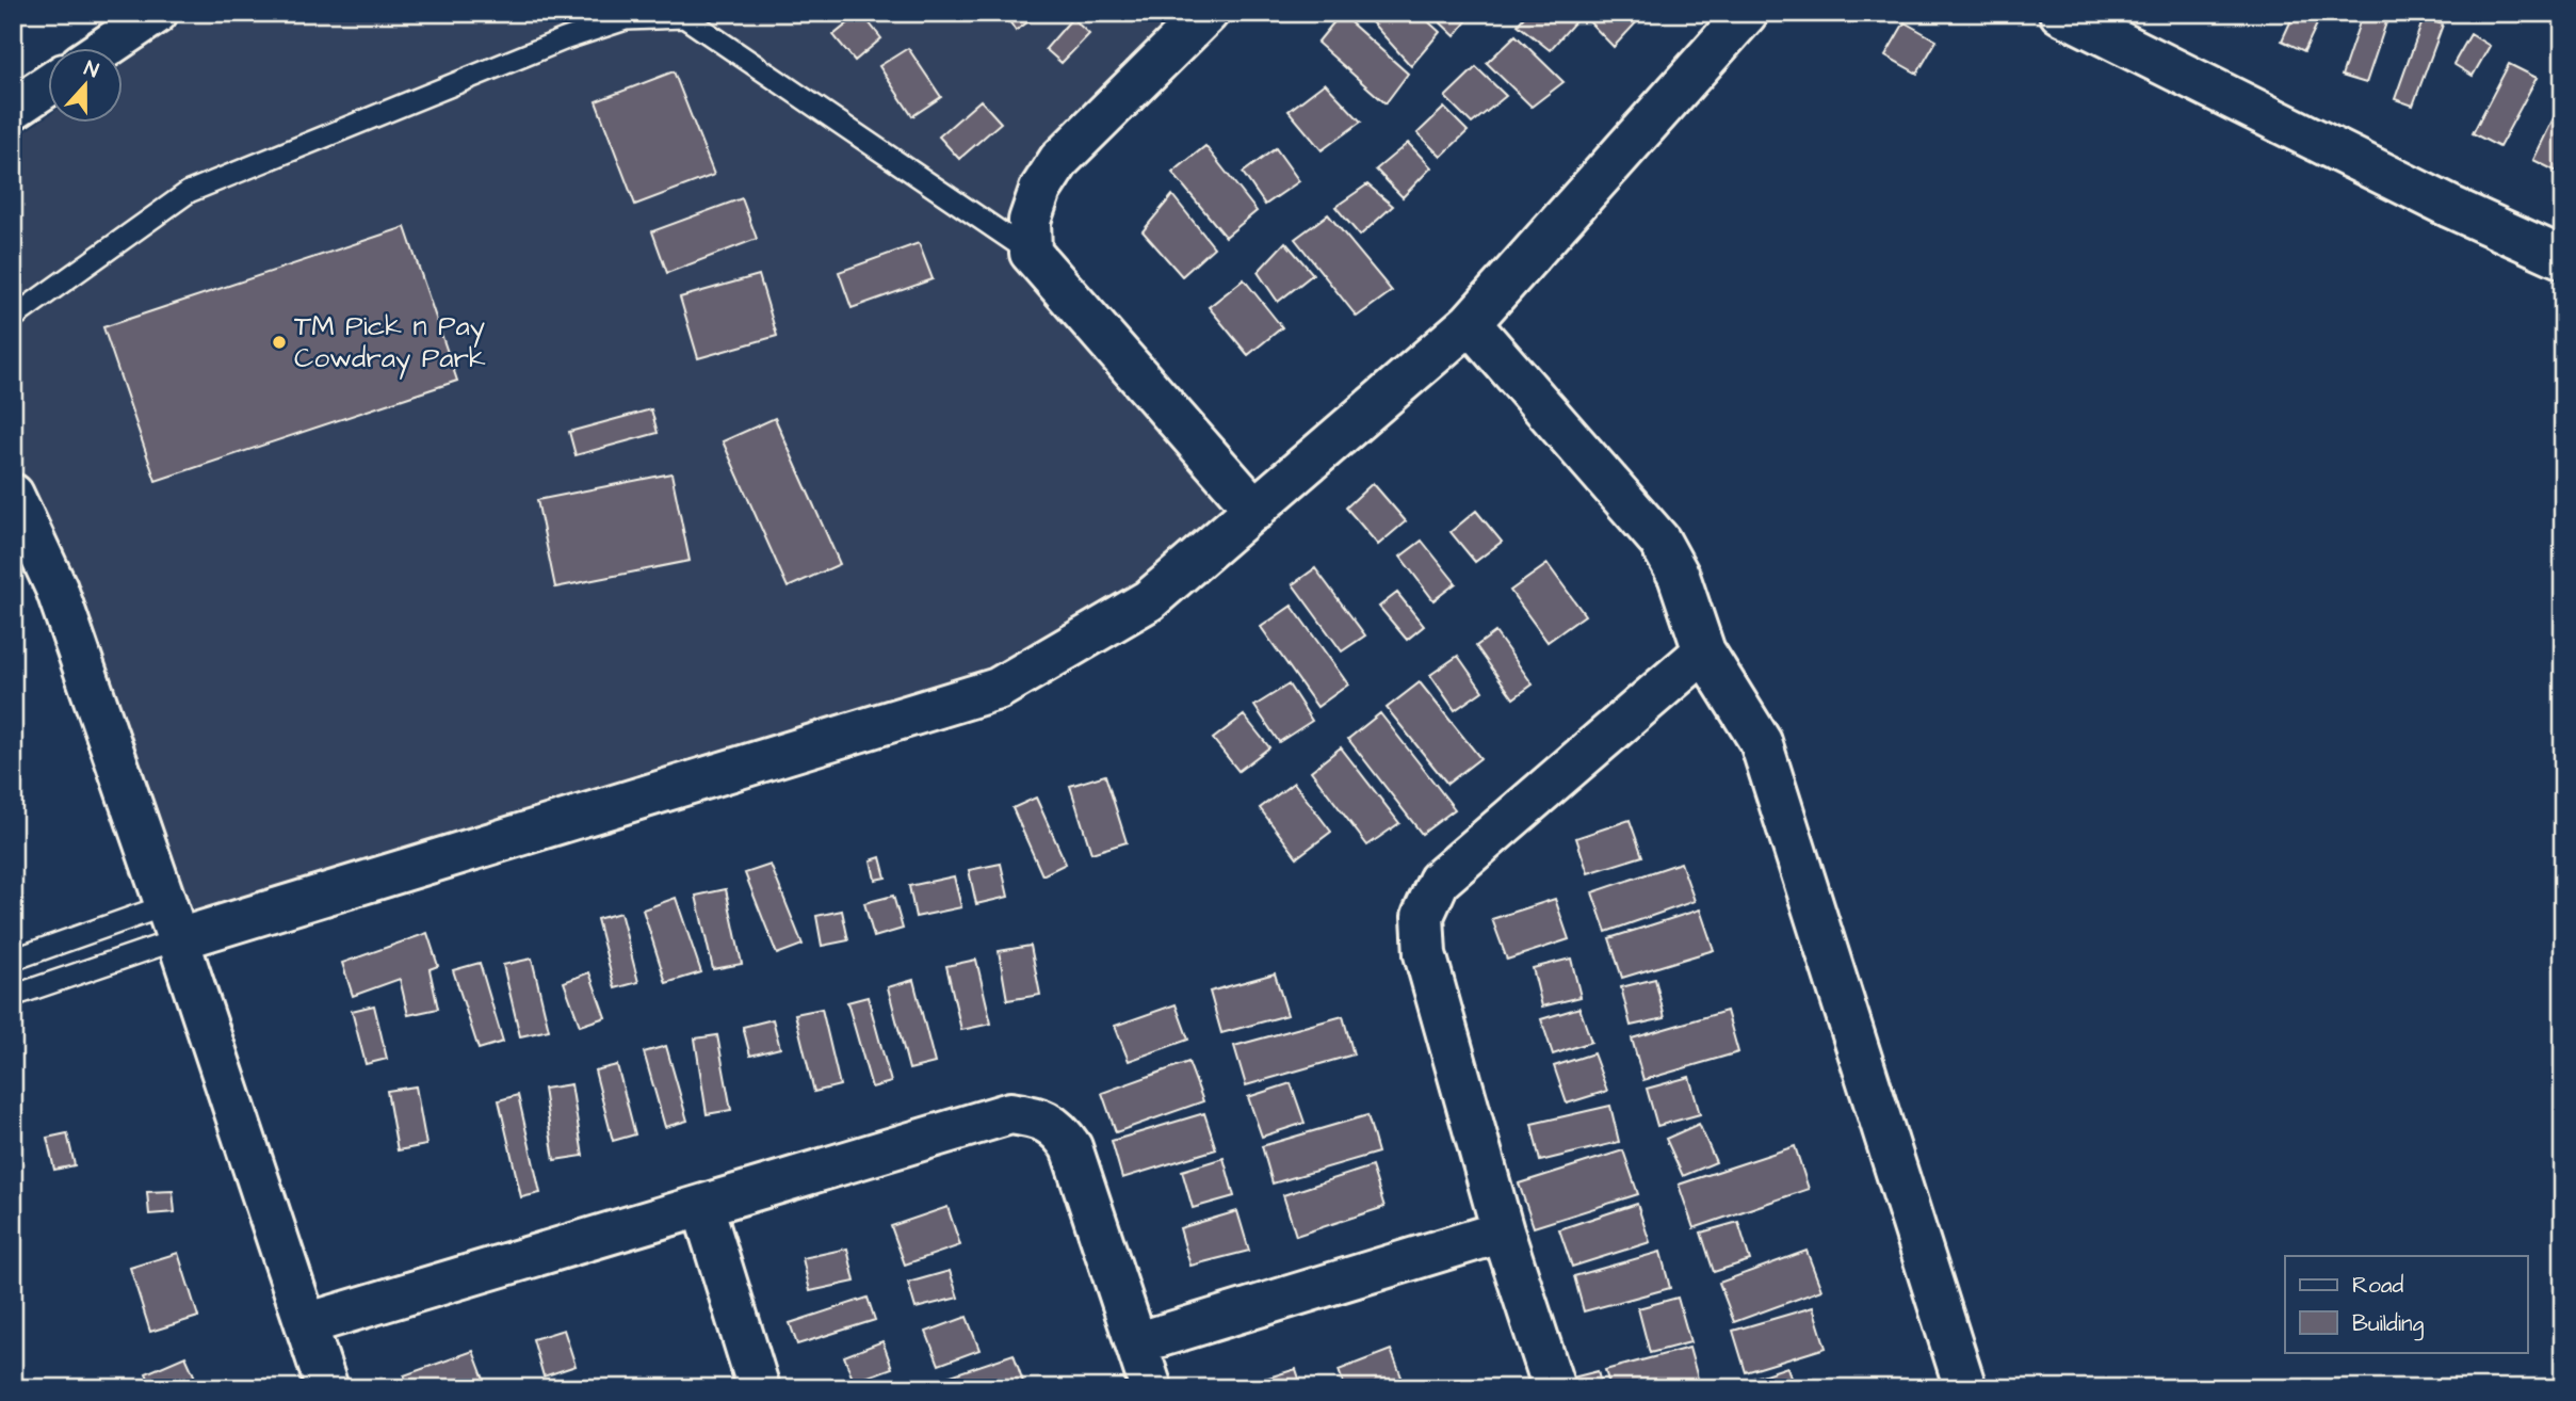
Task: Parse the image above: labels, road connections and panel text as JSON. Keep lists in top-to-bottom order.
{
  "places": ["TM Pick n Pay Cowdray Park"],
  "legend": ["Road", "Building"],
  "north": "top"
}
